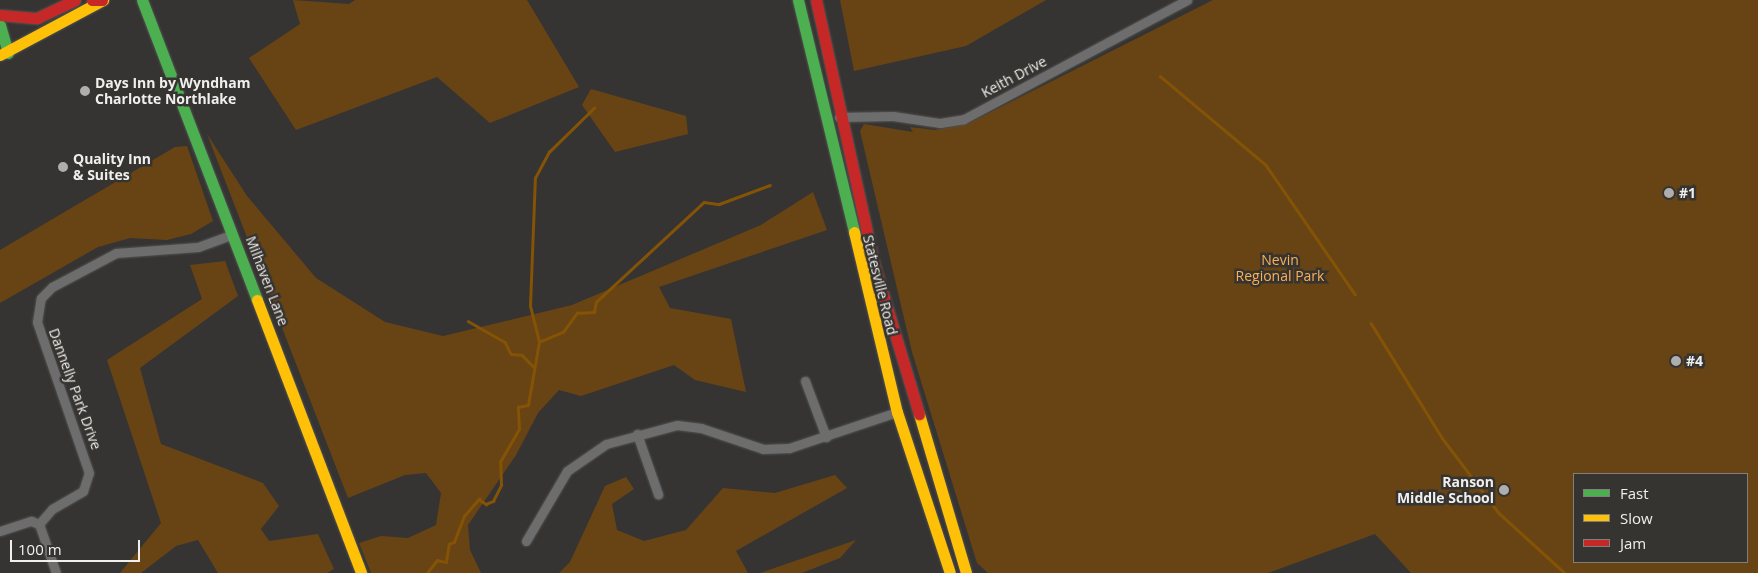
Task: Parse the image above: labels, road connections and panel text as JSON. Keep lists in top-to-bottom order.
{
  "streets": {
    "main road": ["Milhaven Lane", "Statesville Road"],
    "street": ["Keith Drive", "Dannelly Park Drive"]
  },
  "crossings": [
    ["Keith Drive", "Statesville Road"],
    ["Milhaven Lane", "Dannelly Park Drive"]
  ],
  "parks": ["Nevin Regional Park"],
  "places": [
    "Days Inn by Wyndham Charlotte Northlake",
    "Quality Inn & Suites",
    "#1",
    "#4",
    "Ranson Middle School"
  ],
  "legend": ["Fast", "Slow", "Jam"],
  "scale_bar": "100 m"
}
